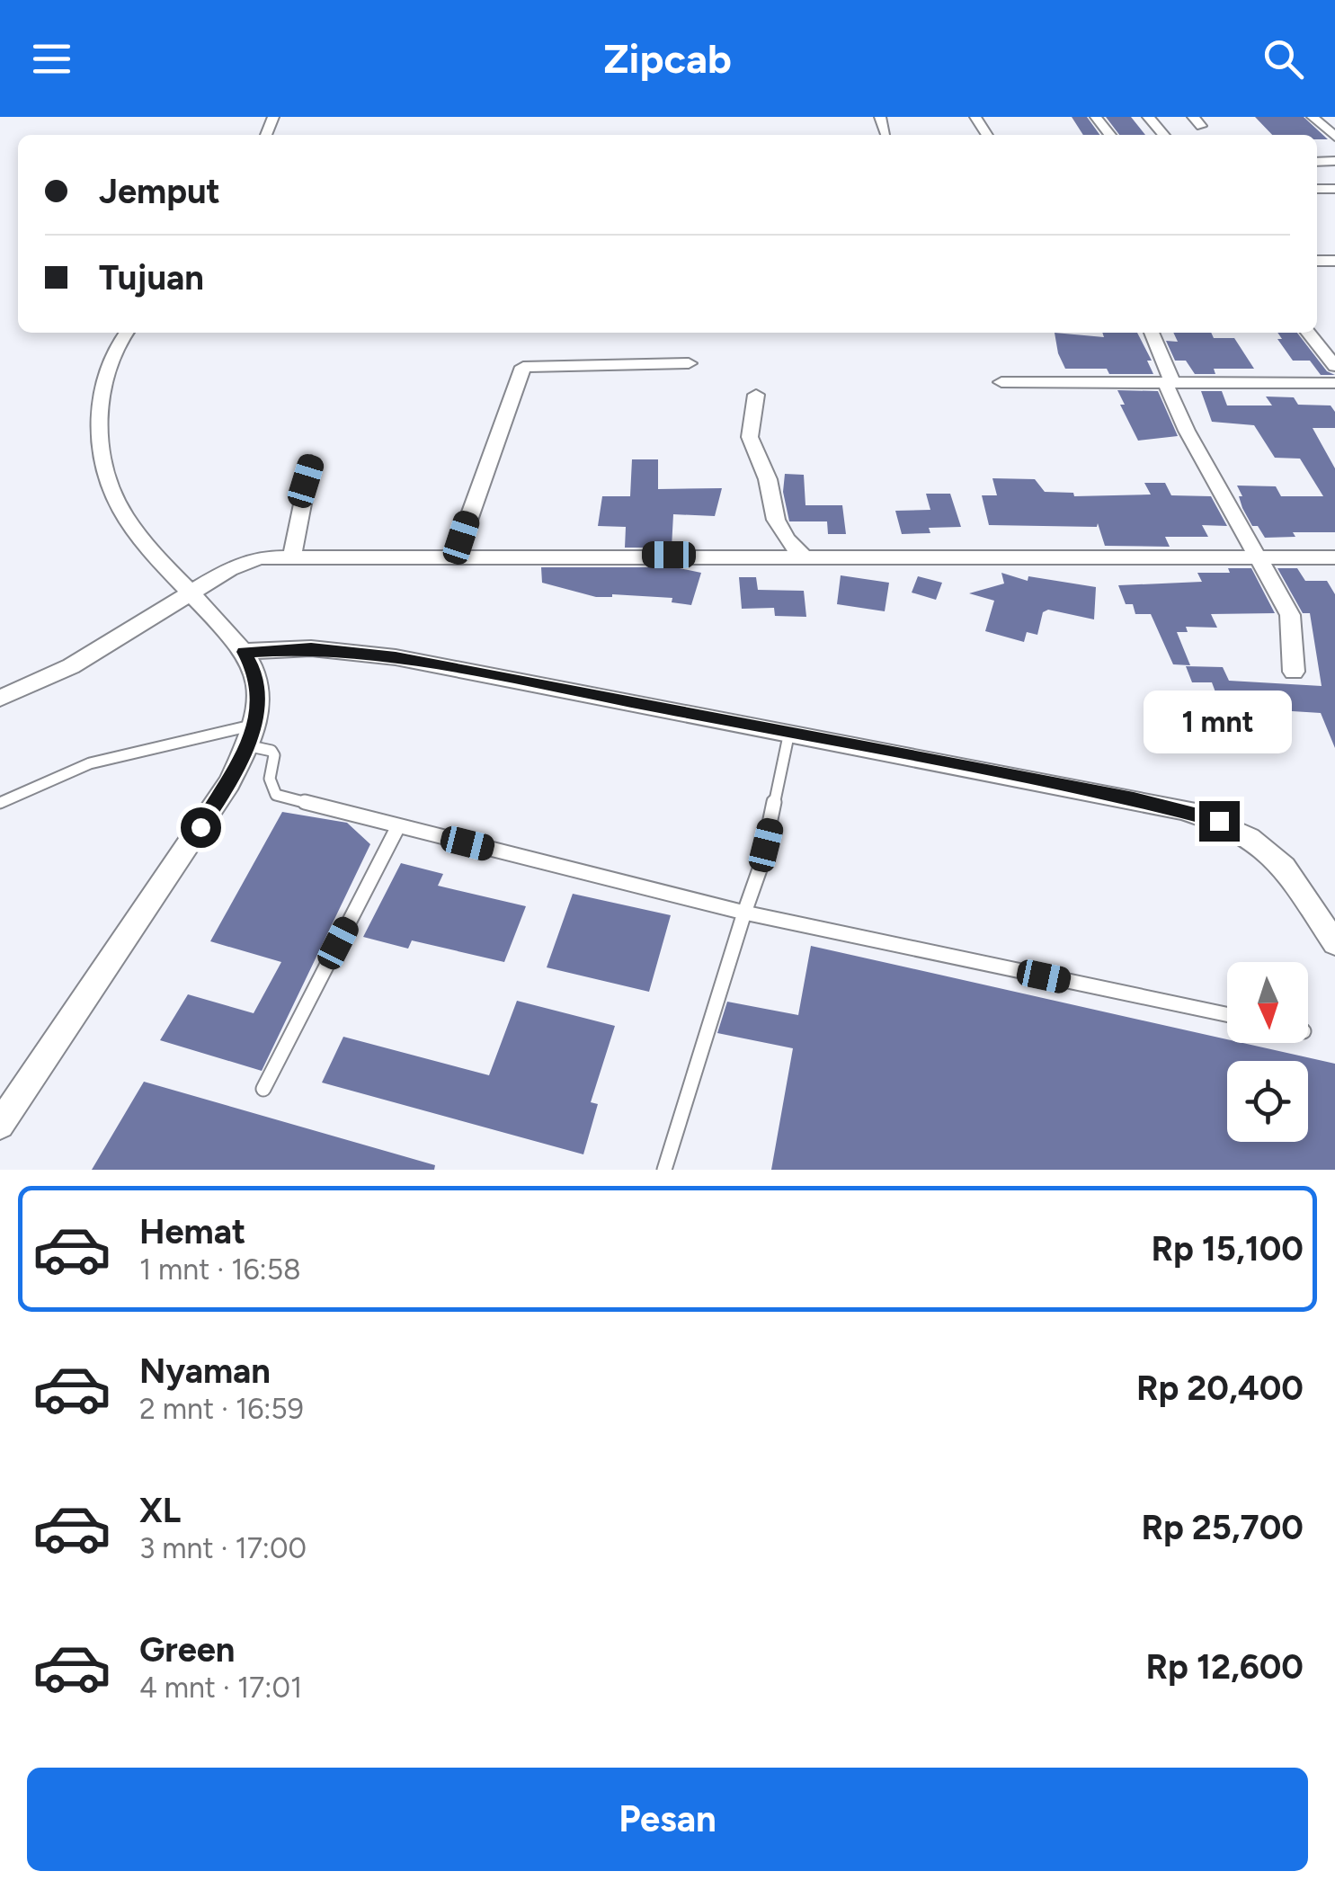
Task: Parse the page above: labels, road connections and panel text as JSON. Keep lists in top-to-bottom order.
{
  "north": "bottom",
  "page": {
    "header": "Zipcab",
    "banner": ["Jemput", "Tujuan"],
    "bubble": "1 mnt",
    "list": [
      {
        "name": "Hemat",
        "note": "1 mnt · 16:58",
        "value": "Rp 15,100"
      },
      {
        "name": "Nyaman",
        "note": "2 mnt · 16:59",
        "value": "Rp 20,400"
      },
      {
        "name": "XL",
        "note": "3 mnt · 17:00",
        "value": "Rp 25,700"
      },
      {
        "name": "Green",
        "note": "4 mnt · 17:01",
        "value": "Rp 12,600"
      }
    ],
    "buttons": "Pesan"
  }
}
